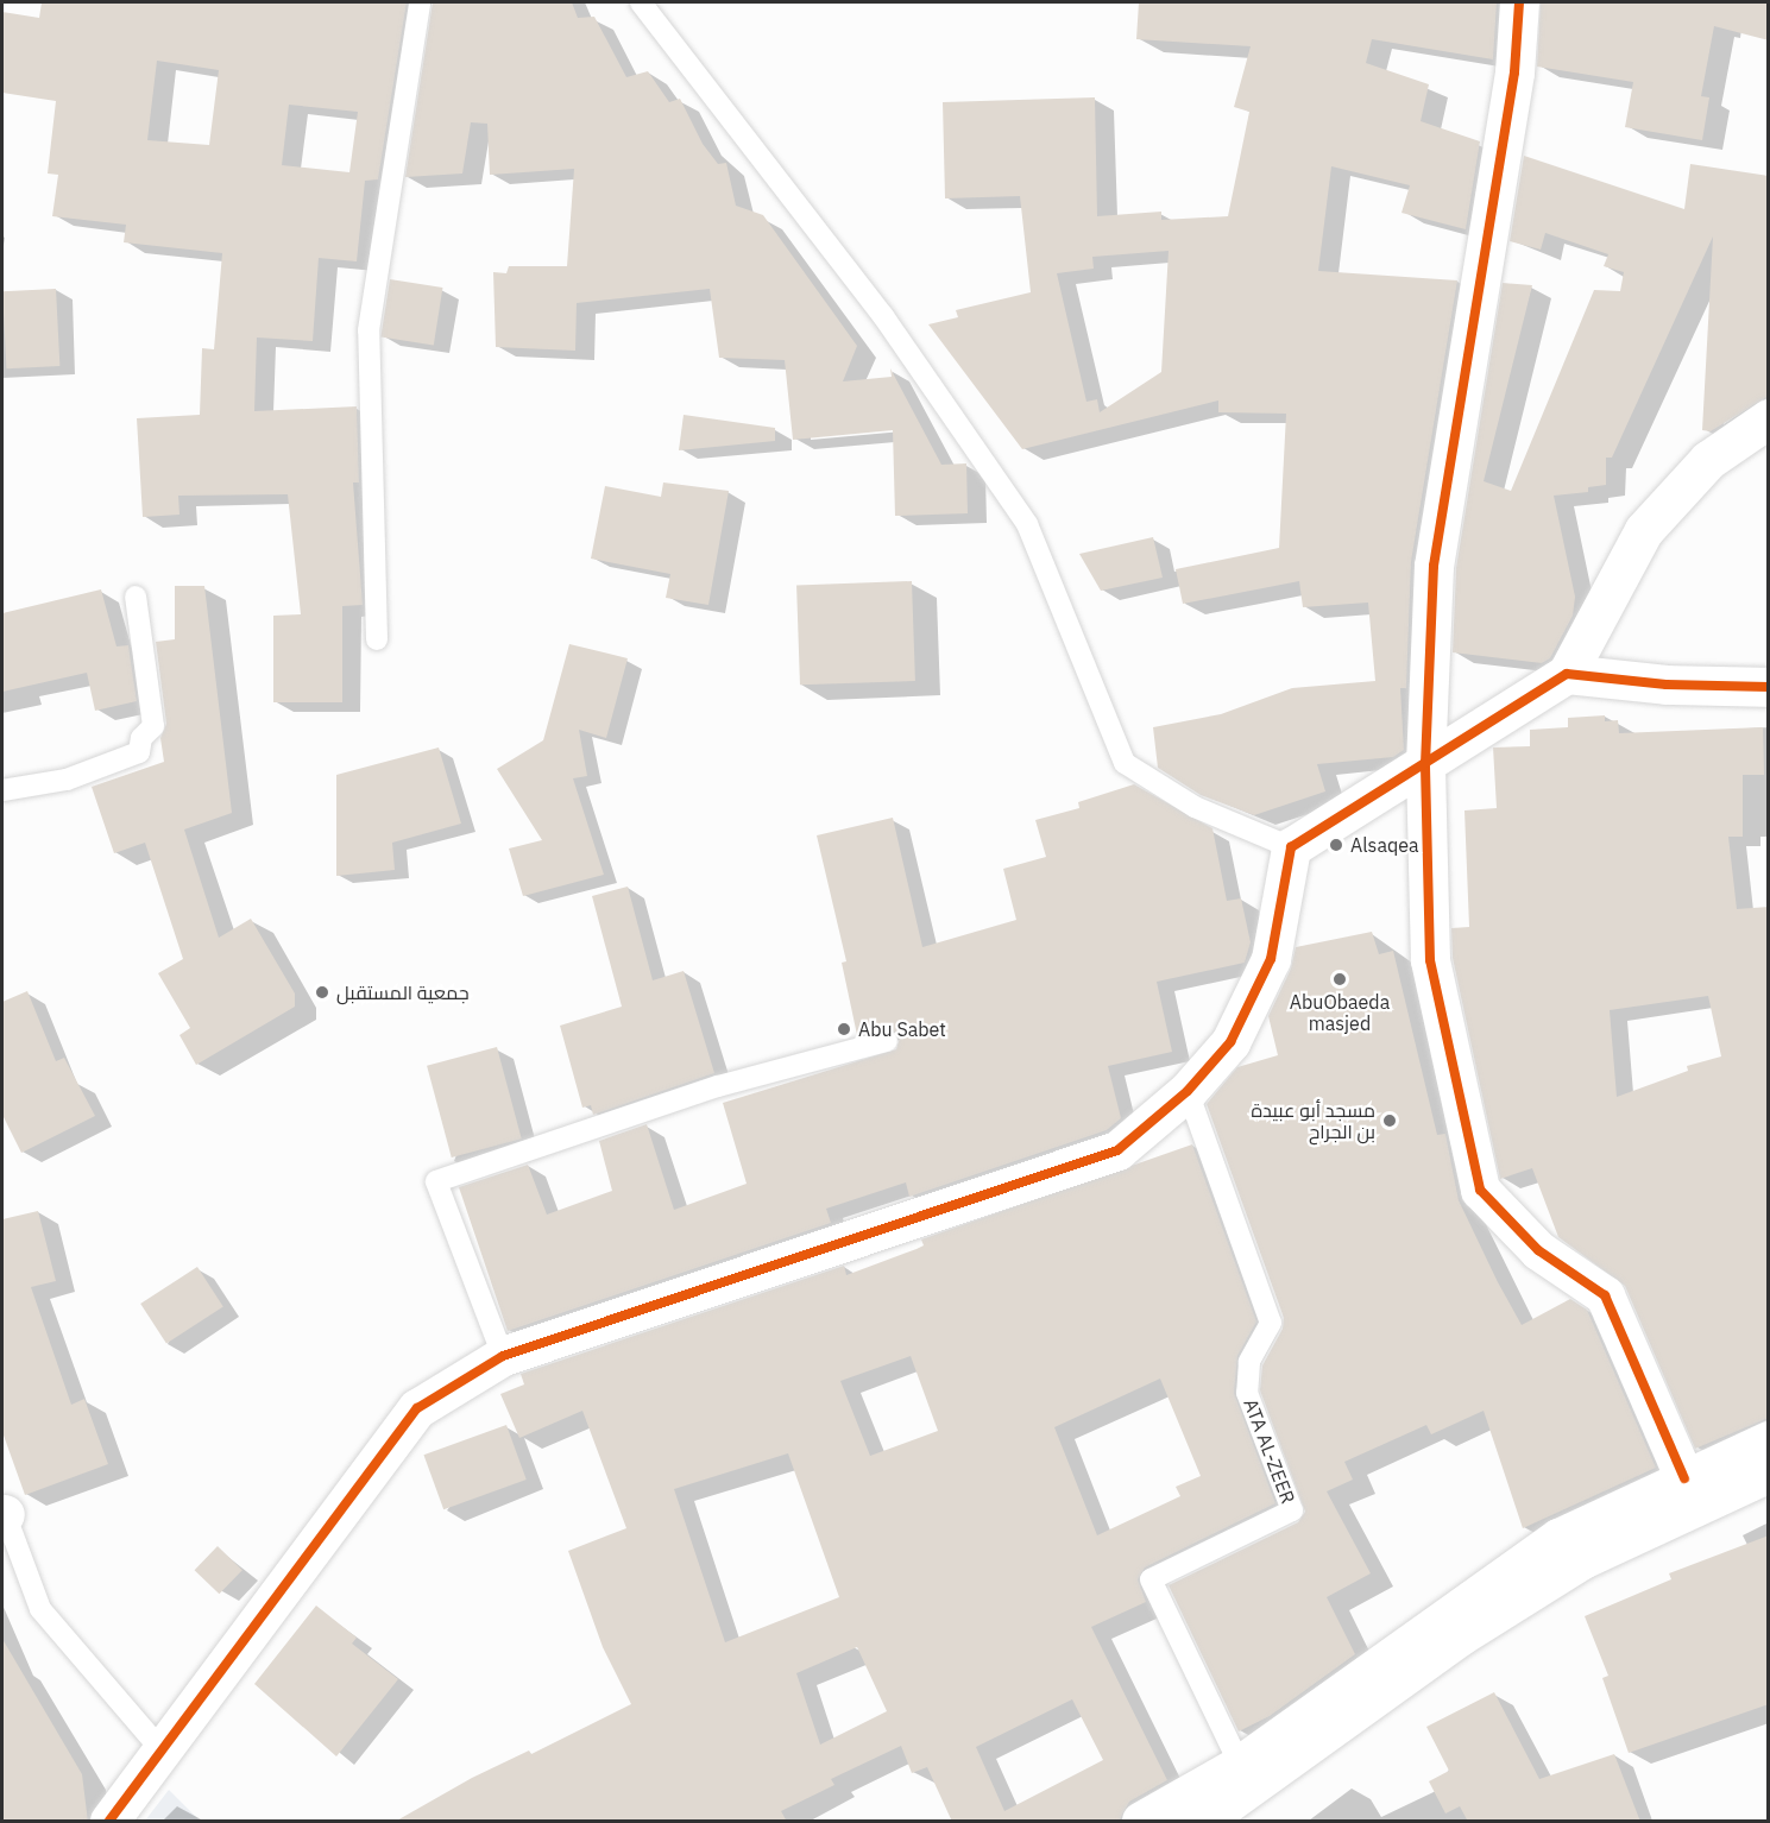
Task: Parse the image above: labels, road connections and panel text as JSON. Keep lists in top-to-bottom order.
{
  "streets": {
    "lane": ["ATA AL-ZEER"]
  },
  "places": [
    "Alsaqea",
    "AbuObaeda masjed",
    "جمعية المستقبل",
    "Abu Sabet",
    "مسجد أبو عبيدة بن الجراح"
  ]
}
